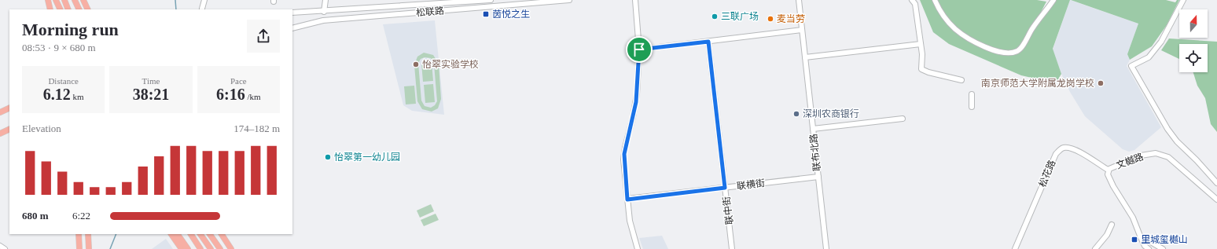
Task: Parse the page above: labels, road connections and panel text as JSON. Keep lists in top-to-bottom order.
{
  "streets": {
    "street": [
      "松联路",
      "联布北路",
      "文樾路",
      "松花路",
      "联横街",
      "联中街"
    ]
  },
  "crossings": [
    ["联布北路", "联横街"],
    ["文樾路", "松花路"],
    ["联横街", "联中街"]
  ],
  "places": {
    "transit": ["茵悦之生", "里城玺樾山"],
    "other": [
      "三联广场",
      "麦当劳",
      "怡翠实验学校",
      "南京师范大学附属龙岗学校",
      "深圳农商银行",
      "怡翠第一幼儿园"
    ]
  },
  "north": "top",
  "page": {
    "heading": ["Morning run", "08:53 · 9 × 680 m"],
    "stats": [
      ["Distance", "6.12 km"],
      ["Time", "38:21"],
      ["Pace", "6:16 /km"]
    ],
    "chart": ["Elevation", "174–182 m"],
    "list": [
      {
        "name": "680 m",
        "note": "6:22"
      }
    ]
  }
}
